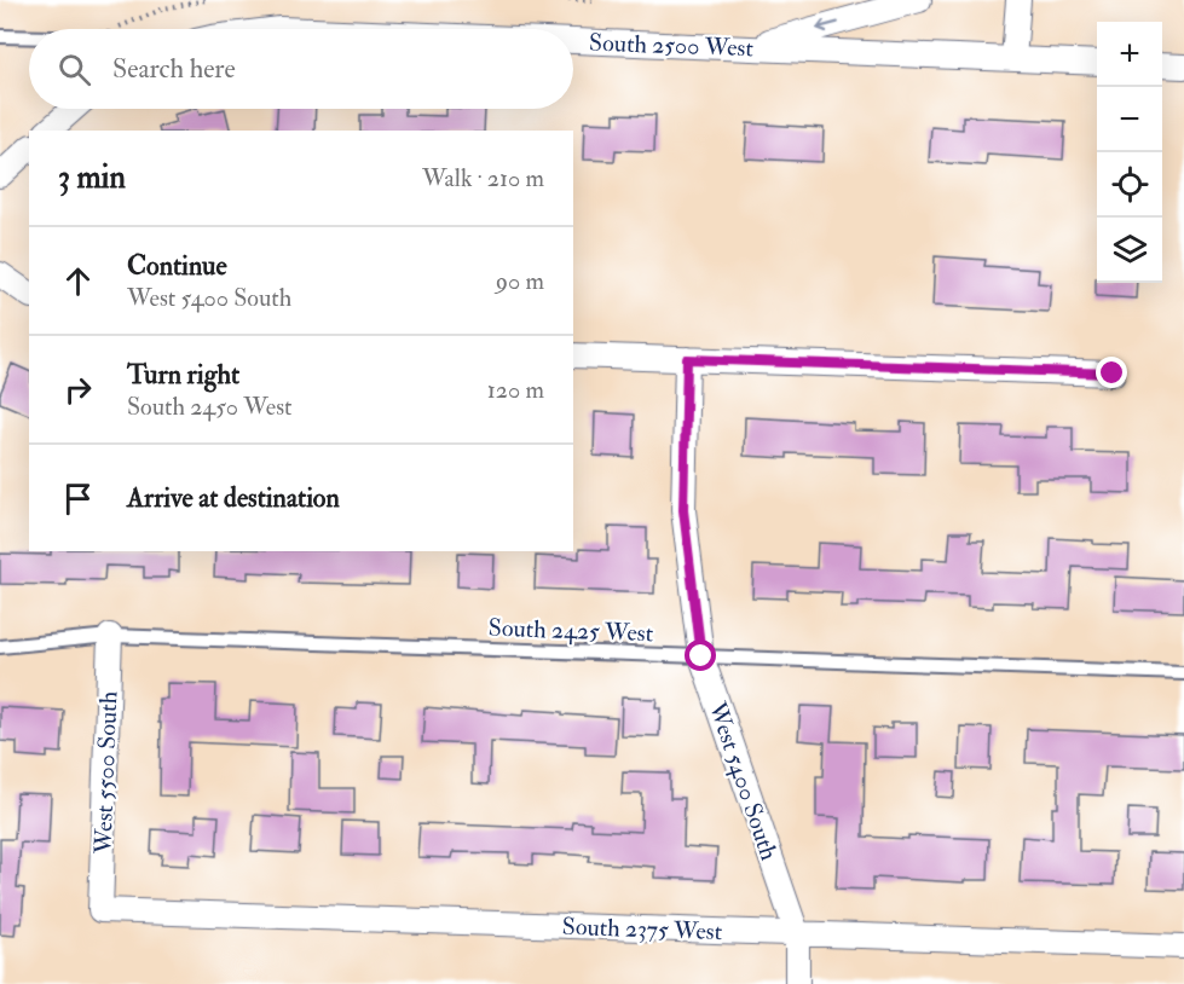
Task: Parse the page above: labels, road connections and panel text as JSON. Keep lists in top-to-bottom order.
{
  "streets": {
    "street": [
      "South 2500 West",
      "West 5500 South",
      "West 5400 South",
      "South 2375 West"
    ],
    "lane": ["South 2425 West"]
  },
  "crossings": [
    ["South 2425 West", "West 5500 South"],
    ["South 2425 West", "West 5400 South"],
    ["West 5500 South", "South 2375 West"],
    ["West 5400 South", "South 2375 West"]
  ],
  "page": {
    "map_buttons": ["+", "−"],
    "search": "Search here",
    "heading": ["3 min", "Walk · 210 m"],
    "list": [
      ["Continue", "West 5400 South", "90 m"],
      ["Turn right", "South 2450 West", "120 m"],
      "Arrive at destination"
    ]
  }
}
